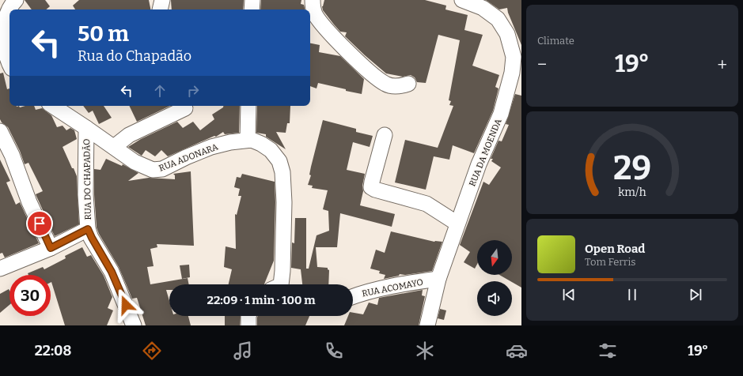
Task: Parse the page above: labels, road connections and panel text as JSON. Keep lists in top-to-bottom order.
{
  "streets": {
    "street": [
      "RUA DA MOENDA",
      "RUA ADONARA",
      "RUA DO CHAPADÃO",
      "RUA ACOMAYO"
    ]
  },
  "crossings": [
    ["RUA DA MOENDA", "RUA ACOMAYO"],
    ["RUA ADONARA", "RUA DO CHAPADÃO"]
  ],
  "north": "bottom",
  "page": {
    "tile": "Climate",
    "turn": ["50 m", "Rua do Chapadão"],
    "heat": ["−", "19°", "+"],
    "song": ["Open Road", "Tom Ferris"],
    "limit": "30",
    "trip": "22:09 · 1 min · 100 m",
    "tabs": ["22:08", "19°"],
    "gauge": ["29", "km/h"]
  }
}
